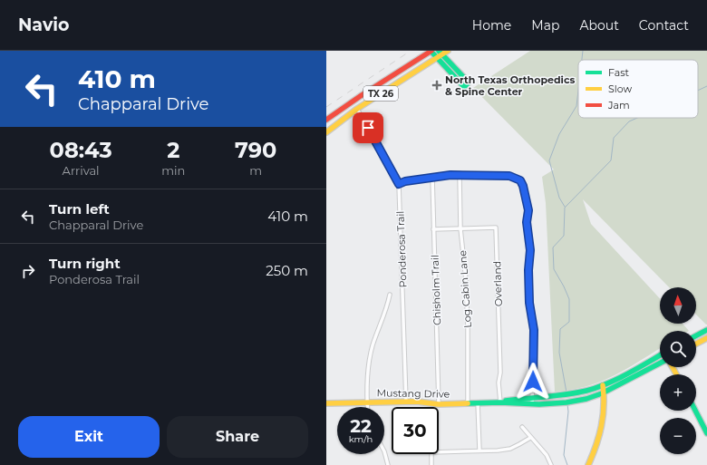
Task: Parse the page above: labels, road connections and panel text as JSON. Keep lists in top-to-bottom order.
{
  "streets": {
    "main road": ["TX 26", "Mustang Drive"],
    "street": [
      "Ponderosa Trail",
      "Overland",
      "Log Cabin Lane",
      "Chisholm Trail"
    ]
  },
  "crossings": [
    ["TX 26", "Ponderosa Trail"],
    ["Ponderosa Trail", "Mustang Drive"],
    ["Overland", "Log Cabin Lane"],
    ["Overland", "Chisholm Trail"],
    ["Overland", "Mustang Drive"],
    ["Log Cabin Lane", "Mustang Drive"],
    ["Chisholm Trail", "Mustang Drive"]
  ],
  "places": {
    "health": ["North Texas Orthopedics & Spine Center"]
  },
  "legend": ["Fast", "Slow", "Jam"],
  "north": "top",
  "page": {
    "header": "Navio",
    "nav": [
      "Home",
      "Map",
      "About",
      "Contact"
    ],
    "turn": ["410 m", "Chapparal Drive"],
    "eta": [
      "08:43",
      "Arrival",
      "2",
      "min",
      "790",
      "m"
    ],
    "list": [
      {
        "name": "Turn left",
        "note": "Chapparal Drive",
        "value": "410 m"
      },
      {
        "name": "Turn right",
        "note": "Ponderosa Trail",
        "value": "250 m"
      }
    ],
    "map_buttons": ["+", "−"],
    "speed": "22 km/h",
    "limit": "30",
    "buttons": ["Exit", "Share"]
  }
}
